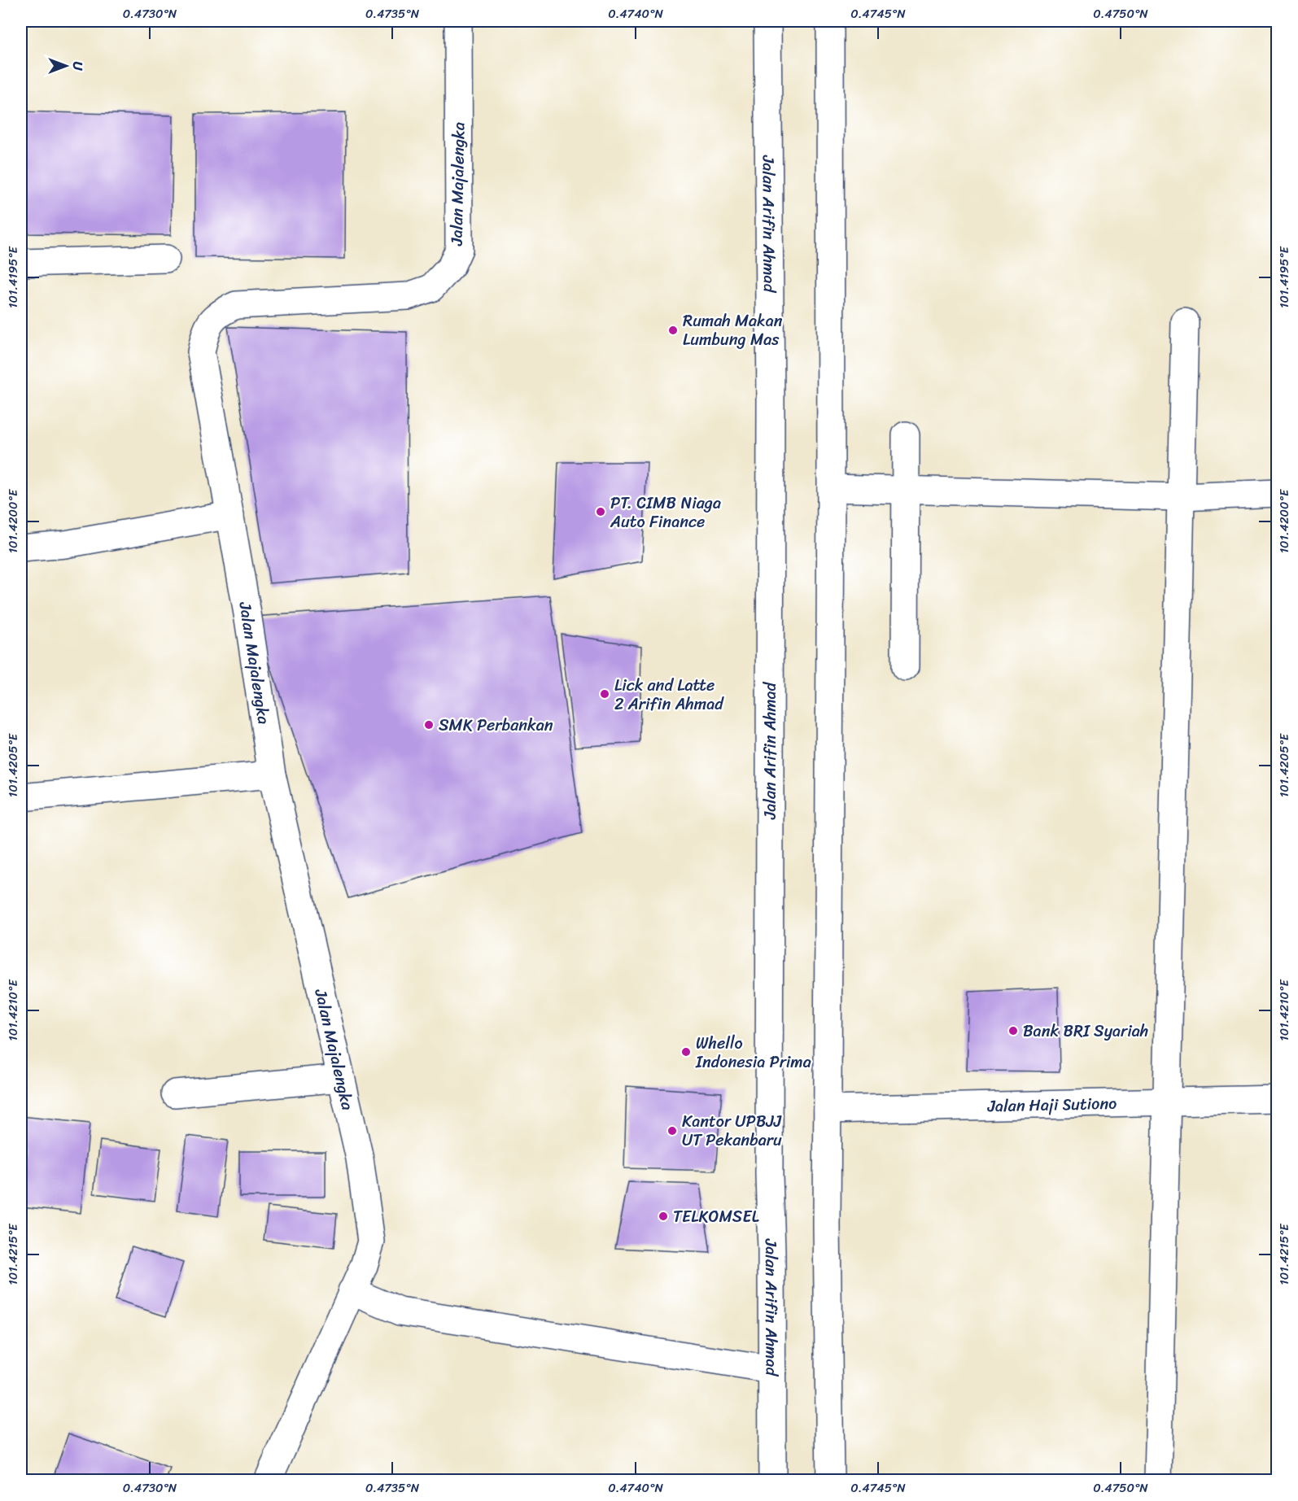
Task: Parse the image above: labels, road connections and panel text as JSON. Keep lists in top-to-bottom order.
{
  "streets": {
    "street": ["Jalan Majalengka", "Jalan Arifin Ahmad", "Jalan Haji Sutiono"]
  },
  "places": [
    "Rumah Makan Lumbung Mas",
    "PT. CIMB Niaga Auto Finance",
    "Lick and Latte 2 Arifin Ahmad",
    "SMK Perbankan",
    "Bank BRI Syariah",
    "Whello Indonesia Prima",
    "Kantor UPBJJ UT Pekanbaru",
    "TELKOMSEL"
  ],
  "north": "right",
  "coordinates": [
    "0.4730°N",
    "0.4735°N",
    "0.4740°N",
    "0.4745°N",
    "0.4750°N",
    "101.4195°E",
    "101.4200°E",
    "101.4205°E",
    "101.4210°E",
    "101.4215°E"
  ]
}
